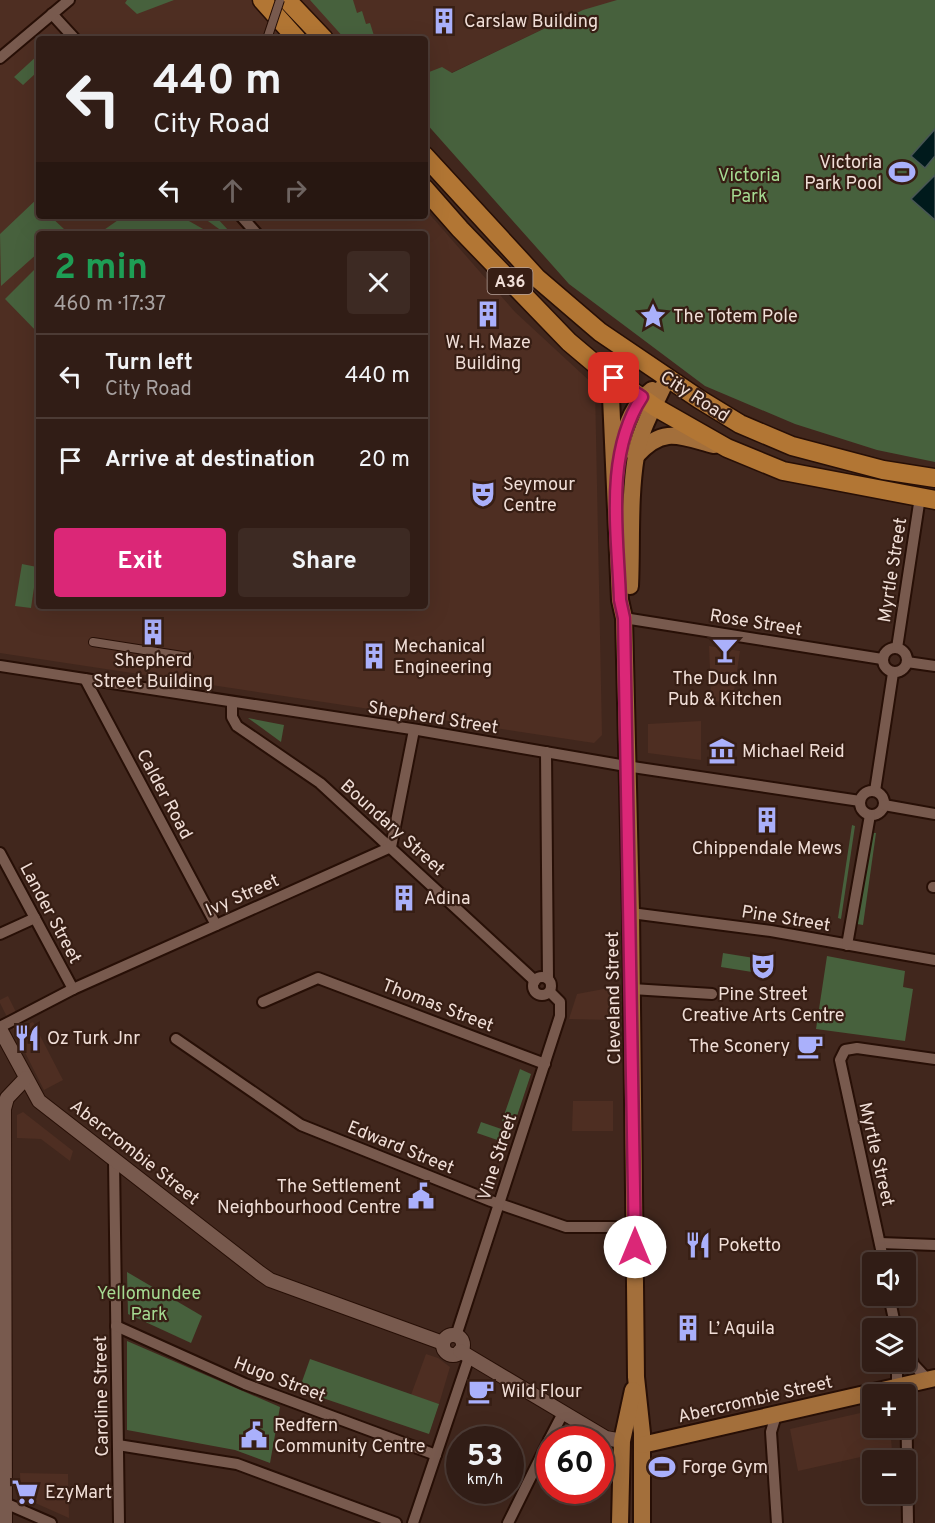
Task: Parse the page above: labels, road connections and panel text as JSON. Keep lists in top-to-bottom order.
{
  "streets": {
    "highway": ["A36", "City Road"],
    "main road": ["Cleveland Street", "Abercrombie Street"],
    "street": [
      "Myrtle Street",
      "Rose Street",
      "Shepherd Street",
      "Calder Road",
      "Boundary Street",
      "Ivy Street",
      "Lander Street",
      "Pine Street",
      "Thomas Street",
      "Edward Street",
      "Vine Street",
      "Hugo Street",
      "Caroline Street"
    ]
  },
  "crossings": [
    ["City Road", "Myrtle Street"],
    ["City Road", "Cleveland Street"],
    ["Myrtle Street", "Rose Street"],
    ["Rose Street", "Cleveland Street"],
    ["Shepherd Street", "Calder Road"],
    ["Shepherd Street", "Boundary Street"],
    ["Shepherd Street", "Cleveland Street"],
    ["Calder Road", "Ivy Street"],
    ["Boundary Street", "Ivy Street"],
    ["Boundary Street", "Vine Street"],
    ["Ivy Street", "Lander Street"],
    ["Ivy Street", "Abercrombie Street"],
    ["Pine Street", "Cleveland Street"],
    ["Cleveland Street", "Edward Street"],
    ["Cleveland Street", "Abercrombie Street"],
    ["Thomas Street", "Vine Street"],
    ["Edward Street", "Vine Street"],
    ["Abercrombie Street", "Caroline Street"],
    ["Hugo Street", "Caroline Street"]
  ],
  "parks": ["Victoria Park", "Yellomundee Park"],
  "places": {
    "building": [
      "Carslaw Building",
      "W. H. Maze Building",
      "Shepherd Street Building",
      "Mechanical Engineering",
      "Chippendale Mews",
      "Adina",
      "L’ Aquila"
    ],
    "sports": ["Victoria Park Pool", "Forge Gym"],
    "place": ["The Totem Pole"],
    "theatre": ["Seymour Centre", "Pine Street Creative Arts Centre"],
    "bar": ["The Duck Inn Pub & Kitchen"],
    "museum": ["Michael Reid"],
    "restaurant": ["Oz Turk Jnr", "Poketto"],
    "cafe": ["The Sconery", "Wild Flour"],
    "public building": ["The Settlement Neighbourhood Centre", "Redfern Community Centre"],
    "supermarket": ["EzyMart"]
  },
  "page": {
    "turn": ["440 m", "City Road"],
    "heading": ["2 min", "460 m · 17:37"],
    "list": [
      {
        "name": "Turn left",
        "note": "City Road",
        "value": "440 m"
      },
      {
        "name": "Arrive at destination",
        "value": "20 m"
      }
    ],
    "buttons": ["Exit", "Share"],
    "map_buttons": ["+", "−"],
    "speed": "53 km/h",
    "limit": "60"
  }
}
